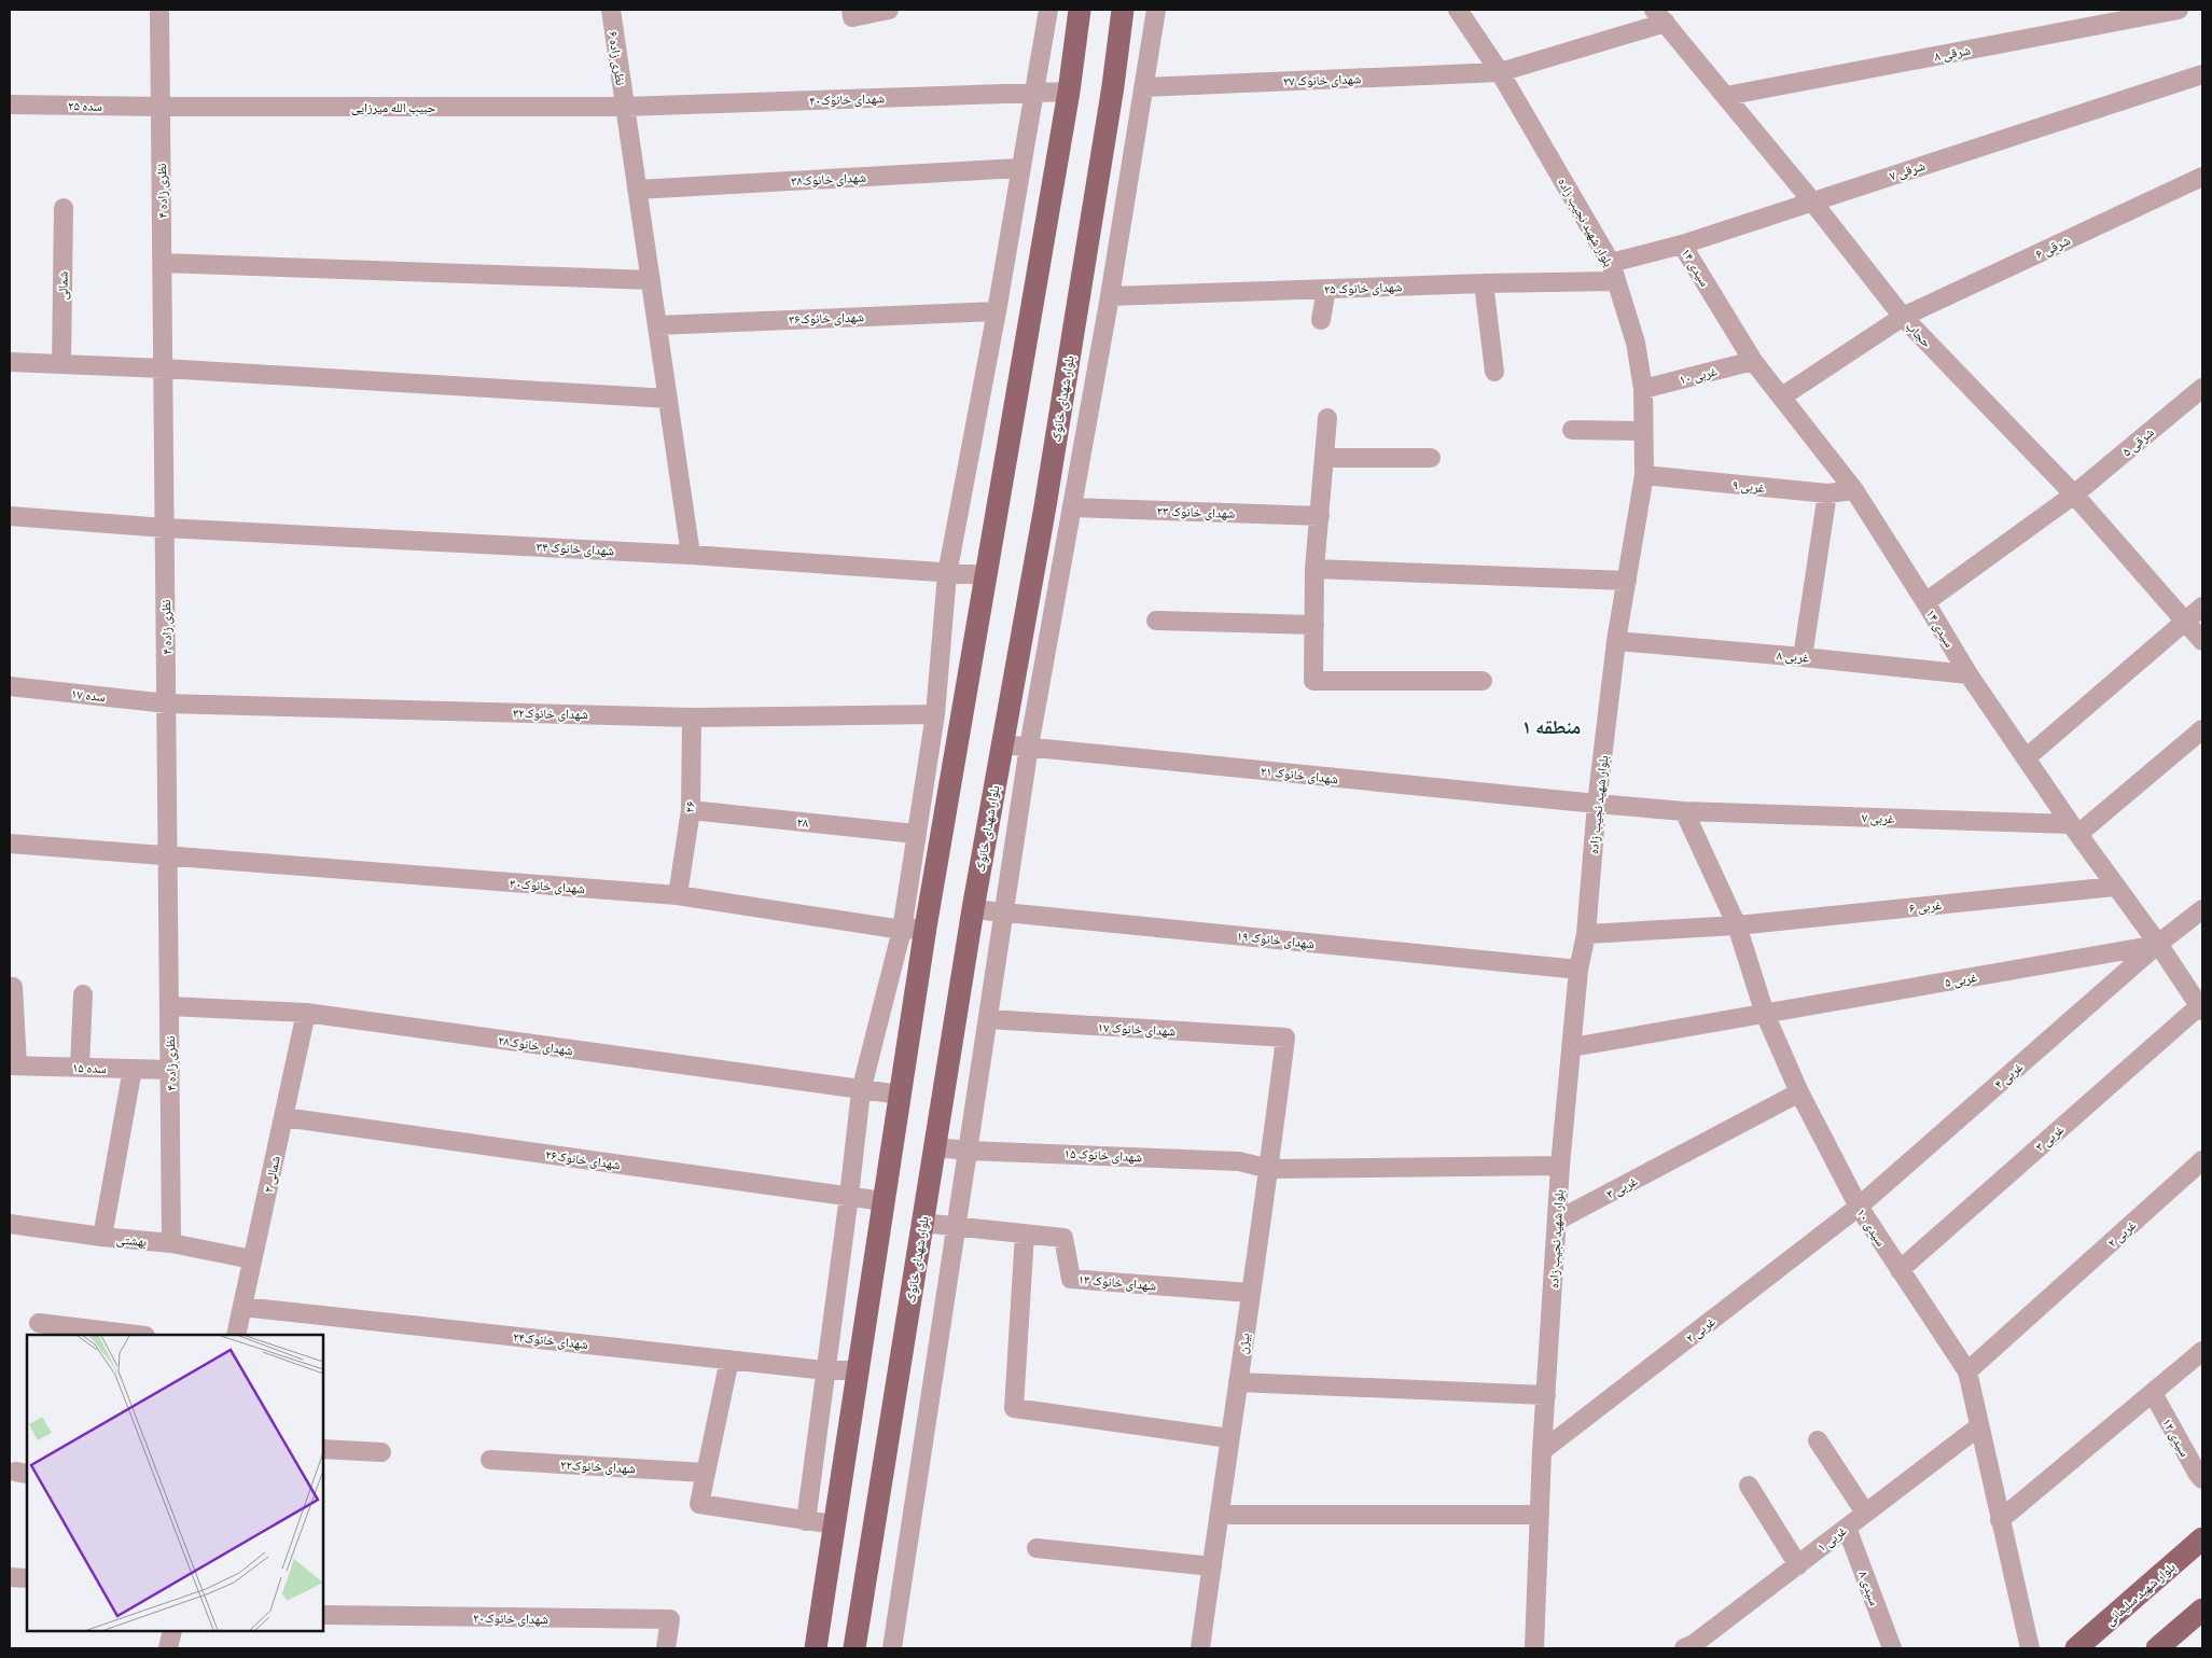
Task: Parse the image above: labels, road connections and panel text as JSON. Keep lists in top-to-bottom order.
{
  "streets": {
    "main road": ["بلوار شهدای خانوک", "بلوار شهید سلیمانی"],
    "street": [
      "شرقی ۸",
      "نظری زاده ۶",
      "شهدای خانوک ۲۷",
      "شهدای خانوک۴۰",
      "سده ۲۵",
      "حبیب الله میرزایی",
      "شرقی ۷",
      "شهدای خانوک۳۸",
      "نظری زاده ۴",
      "بلوار شهید نجیب زاده",
      "شرقی ۶",
      "سیدی ۱۴",
      "شمالی",
      "شهدای خانوک ۲۵",
      "شهدای خانوک۳۶",
      "حجاب",
      "غربی ۱۰",
      "شرقی ۵",
      "غربی ۹",
      "شهدای خانوک ۲۳",
      "۳۴ شهدای خانوک",
      "غربی ۸",
      "سده ۱۷",
      "شهدای خانوک۳۲",
      "شهدای خانوک ۲۱",
      "۲۶",
      "غربی ۷",
      "۲۸",
      "شهدای خانوک۳۰",
      "غربی ۶",
      "شهدای خانوک ۱۹",
      "غربی ۵",
      "شهدای خانوک ۱۷",
      "شهدای خانوک۲۸",
      "سده ۱۵",
      "غربی ۴",
      "غربی ۳",
      "شهدای خانوک ۱۵",
      "شهدای خانوک۲۶",
      "شمالی ۲",
      "سیدی ۱۰",
      "غربی ۲",
      "بهشتی",
      "شهدای خانوک ۱۳",
      "شهدای خانوک۲۴",
      "بیژن",
      "سیدی ۱۲",
      "شهدای خانوک۲۲",
      "غربی ۱",
      "سیدی ۸",
      "شهدای خانوک۲۰"
    ]
  },
  "crossings": [
    ["شرقی ۸", "حجاب"],
    ["نظری زاده ۶", "شهدای خانوک۴۰"],
    ["نظری زاده ۶", "حبیب الله میرزایی"],
    ["نظری زاده ۶", "شهدای خانوک۳۸"],
    ["نظری زاده ۶", "شهدای خانوک۳۶"],
    ["نظری زاده ۶", "۳۴ شهدای خانوک"],
    ["شهدای خانوک ۲۷", "بلوار شهید نجیب زاده"],
    ["شهدای خانوک ۲۷", "حجاب"],
    ["شهدای خانوک۴۰", "حبیب الله میرزایی"],
    ["سده ۲۵", "حبیب الله میرزایی"],
    ["سده ۲۵", "نظری زاده ۴"],
    ["حبیب الله میرزایی", "نظری زاده ۴"],
    ["شرقی ۷", "بلوار شهید نجیب زاده"],
    ["شرقی ۷", "سیدی ۱۴"],
    ["شرقی ۷", "شهدای خانوک ۲۵"],
    ["شرقی ۷", "حجاب"],
    ["نظری زاده ۴", "۳۴ شهدای خانوک"],
    ["نظری زاده ۴", "سده ۱۷"],
    ["نظری زاده ۴", "شهدای خانوک۳۲"],
    ["نظری زاده ۴", "شهدای خانوک۳۰"],
    ["نظری زاده ۴", "شهدای خانوک۲۸"],
    ["نظری زاده ۴", "سده ۱۵"],
    ["نظری زاده ۴", "بهشتی"],
    ["بلوار شهید نجیب زاده", "شهدای خانوک ۲۵"],
    ["بلوار شهید نجیب زاده", "غربی ۱۰"],
    ["بلوار شهید نجیب زاده", "غربی ۹"],
    ["بلوار شهید نجیب زاده", "غربی ۸"],
    ["بلوار شهید نجیب زاده", "شهدای خانوک ۲۱"],
    ["بلوار شهید نجیب زاده", "شهدای خانوک ۱۹"],
    ["بلوار شهید نجیب زاده", "غربی ۳"],
    ["بلوار شهید نجیب زاده", "شهدای خانوک ۱۵"],
    ["بلوار شهید نجیب زاده", "غربی ۲"],
    ["شرقی ۶", "سیدی ۱۴"],
    ["شرقی ۶", "حجاب"],
    ["سیدی ۱۴", "غربی ۱۰"],
    ["سیدی ۱۴", "شرقی ۵"],
    ["سیدی ۱۴", "غربی ۹"],
    ["سیدی ۱۴", "غربی ۸"],
    ["سیدی ۱۴", "غربی ۷"],
    ["سیدی ۱۴", "غربی ۶"],
    ["سیدی ۱۴", "غربی ۵"],
    ["سیدی ۱۴", "غربی ۴"],
    ["سیدی ۱۴", "غربی ۳"],
    ["حجاب", "شرقی ۵"],
    ["بلوار شهدای خانوک", "شهدای خانوک ۲۱"],
    ["بلوار شهدای خانوک", "شهدای خانوک ۱۹"],
    ["بلوار شهدای خانوک", "شهدای خانوک ۱۵"],
    ["بلوار شهدای خانوک", "شهدای خانوک ۱۳"],
    ["سده ۱۷", "شهدای خانوک۳۲"],
    ["شهدای خانوک۳۲", "۲۶"],
    ["۲۶", "۲۸"],
    ["۲۶", "شهدای خانوک۳۰"],
    ["غربی ۷", "سیدی ۱۰"],
    ["غربی ۶", "سیدی ۱۰"],
    ["غربی ۵", "غربی ۴"],
    ["غربی ۵", "سیدی ۱۰"],
    ["شهدای خانوک ۱۷", "بیژن"],
    ["شهدای خانوک۲۸", "شمالی ۲"],
    ["غربی ۴", "سیدی ۱۰"],
    ["غربی ۴", "غربی ۲"],
    ["غربی ۳", "سیدی ۱۰"],
    ["شهدای خانوک ۱۵", "بیژن"],
    ["شهدای خانوک۲۶", "شمالی ۲"],
    ["شمالی ۲", "بهشتی"],
    ["شمالی ۲", "شهدای خانوک۲۴"],
    ["سیدی ۱۰", "غربی ۲"],
    ["سیدی ۱۰", "غربی ۱"],
    ["شهدای خانوک ۱۳", "بیژن"],
    ["غربی ۱", "سیدی ۸"]
  ],
  "districts": ["منطقه ۱"]
}
